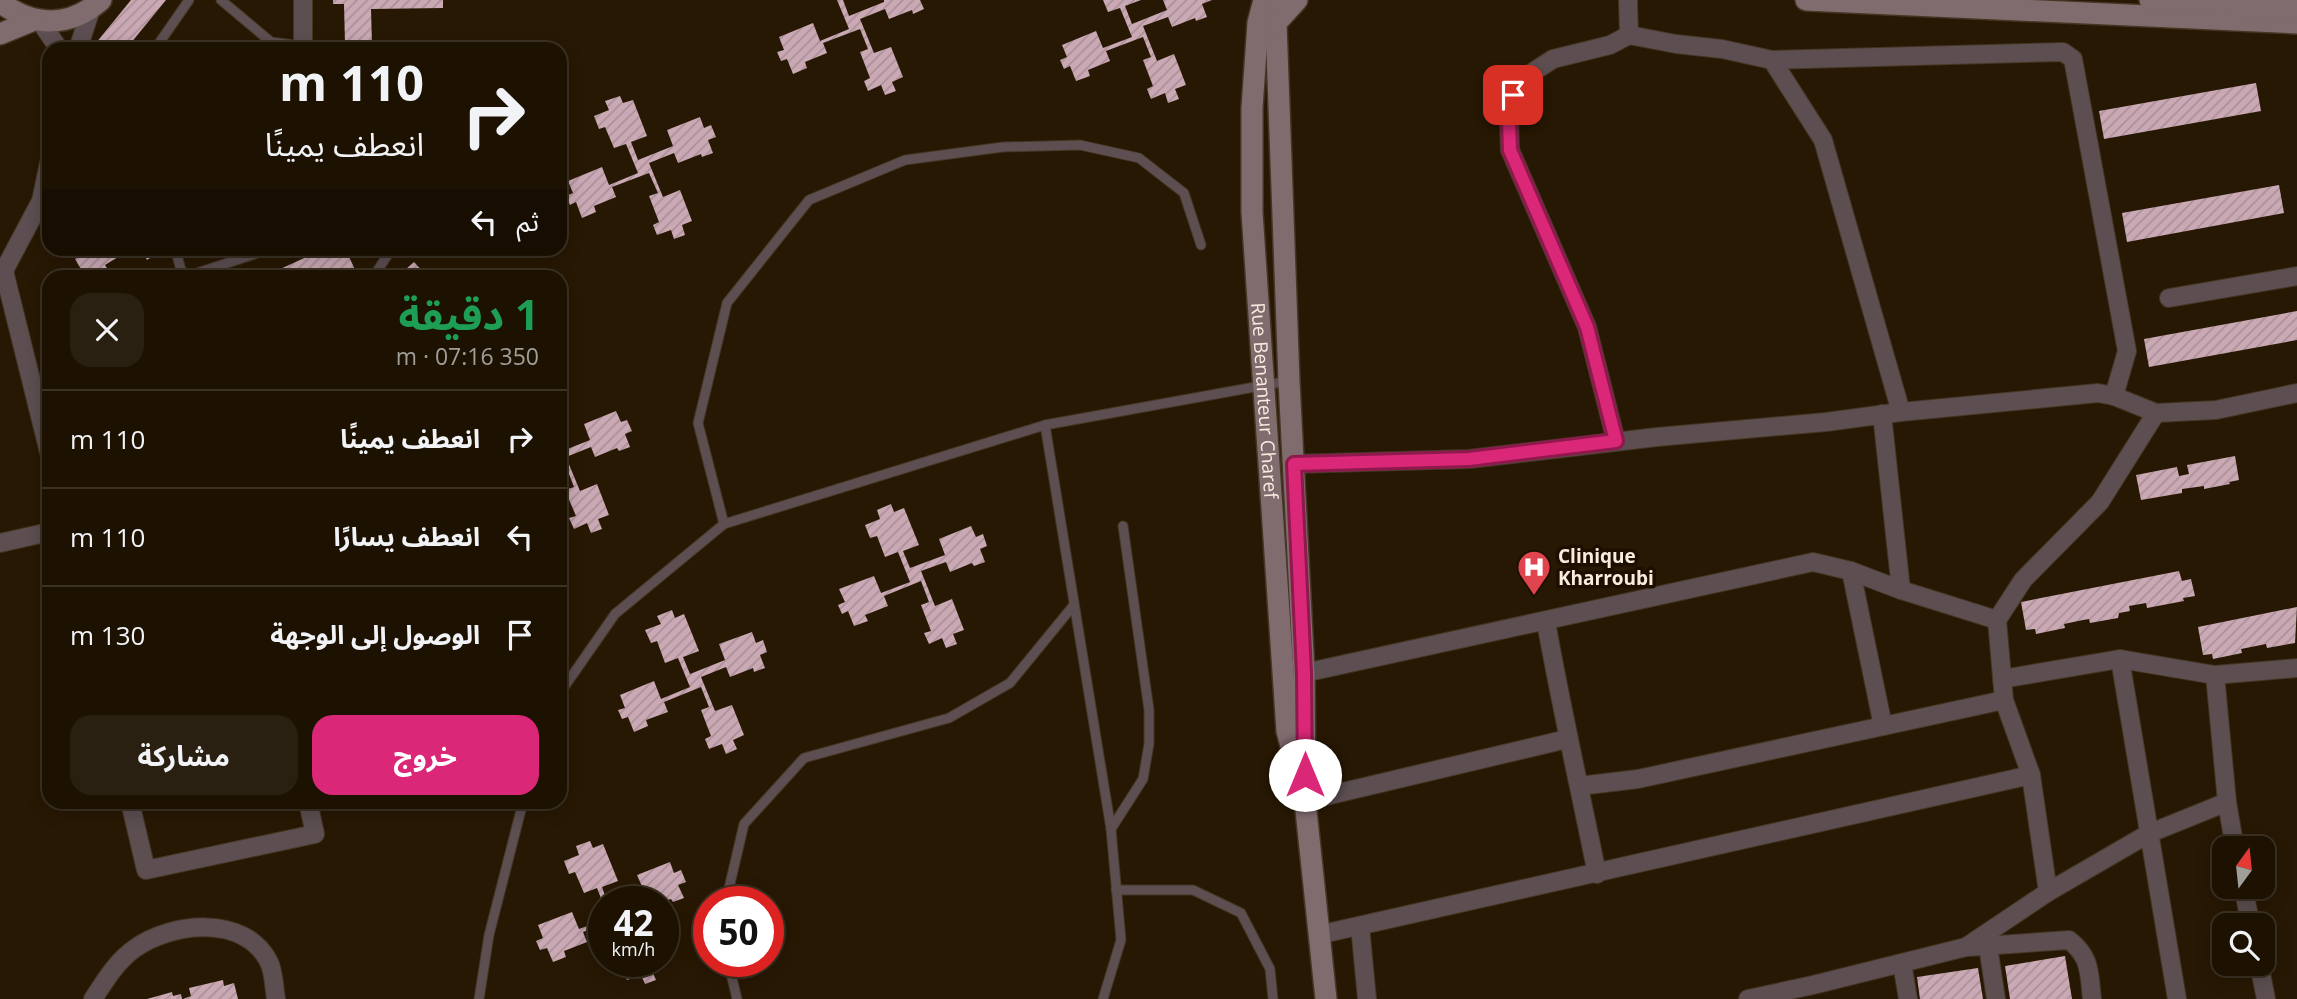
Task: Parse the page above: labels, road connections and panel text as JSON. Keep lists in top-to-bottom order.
{
  "streets": {
    "main road": ["Rue Benanteur Charef"]
  },
  "places": {
    "hospital": ["Clinique Kharroubi"]
  },
  "north": "top",
  "page": {
    "turn": ["110 m", "انعطف يمينًا"],
    "then": "ثم",
    "heading": ["1 دقيقة", "350 m · 07:16"],
    "list": [
      {
        "name": "انعطف يمينًا",
        "value": "110 m"
      },
      {
        "name": "انعطف يسارًا",
        "value": "110 m"
      },
      {
        "name": "الوصول إلى الوجهة",
        "value": "130 m"
      }
    ],
    "buttons": ["خروج", "مشاركة"],
    "speed": "42 km/h",
    "limit": "50"
  }
}
